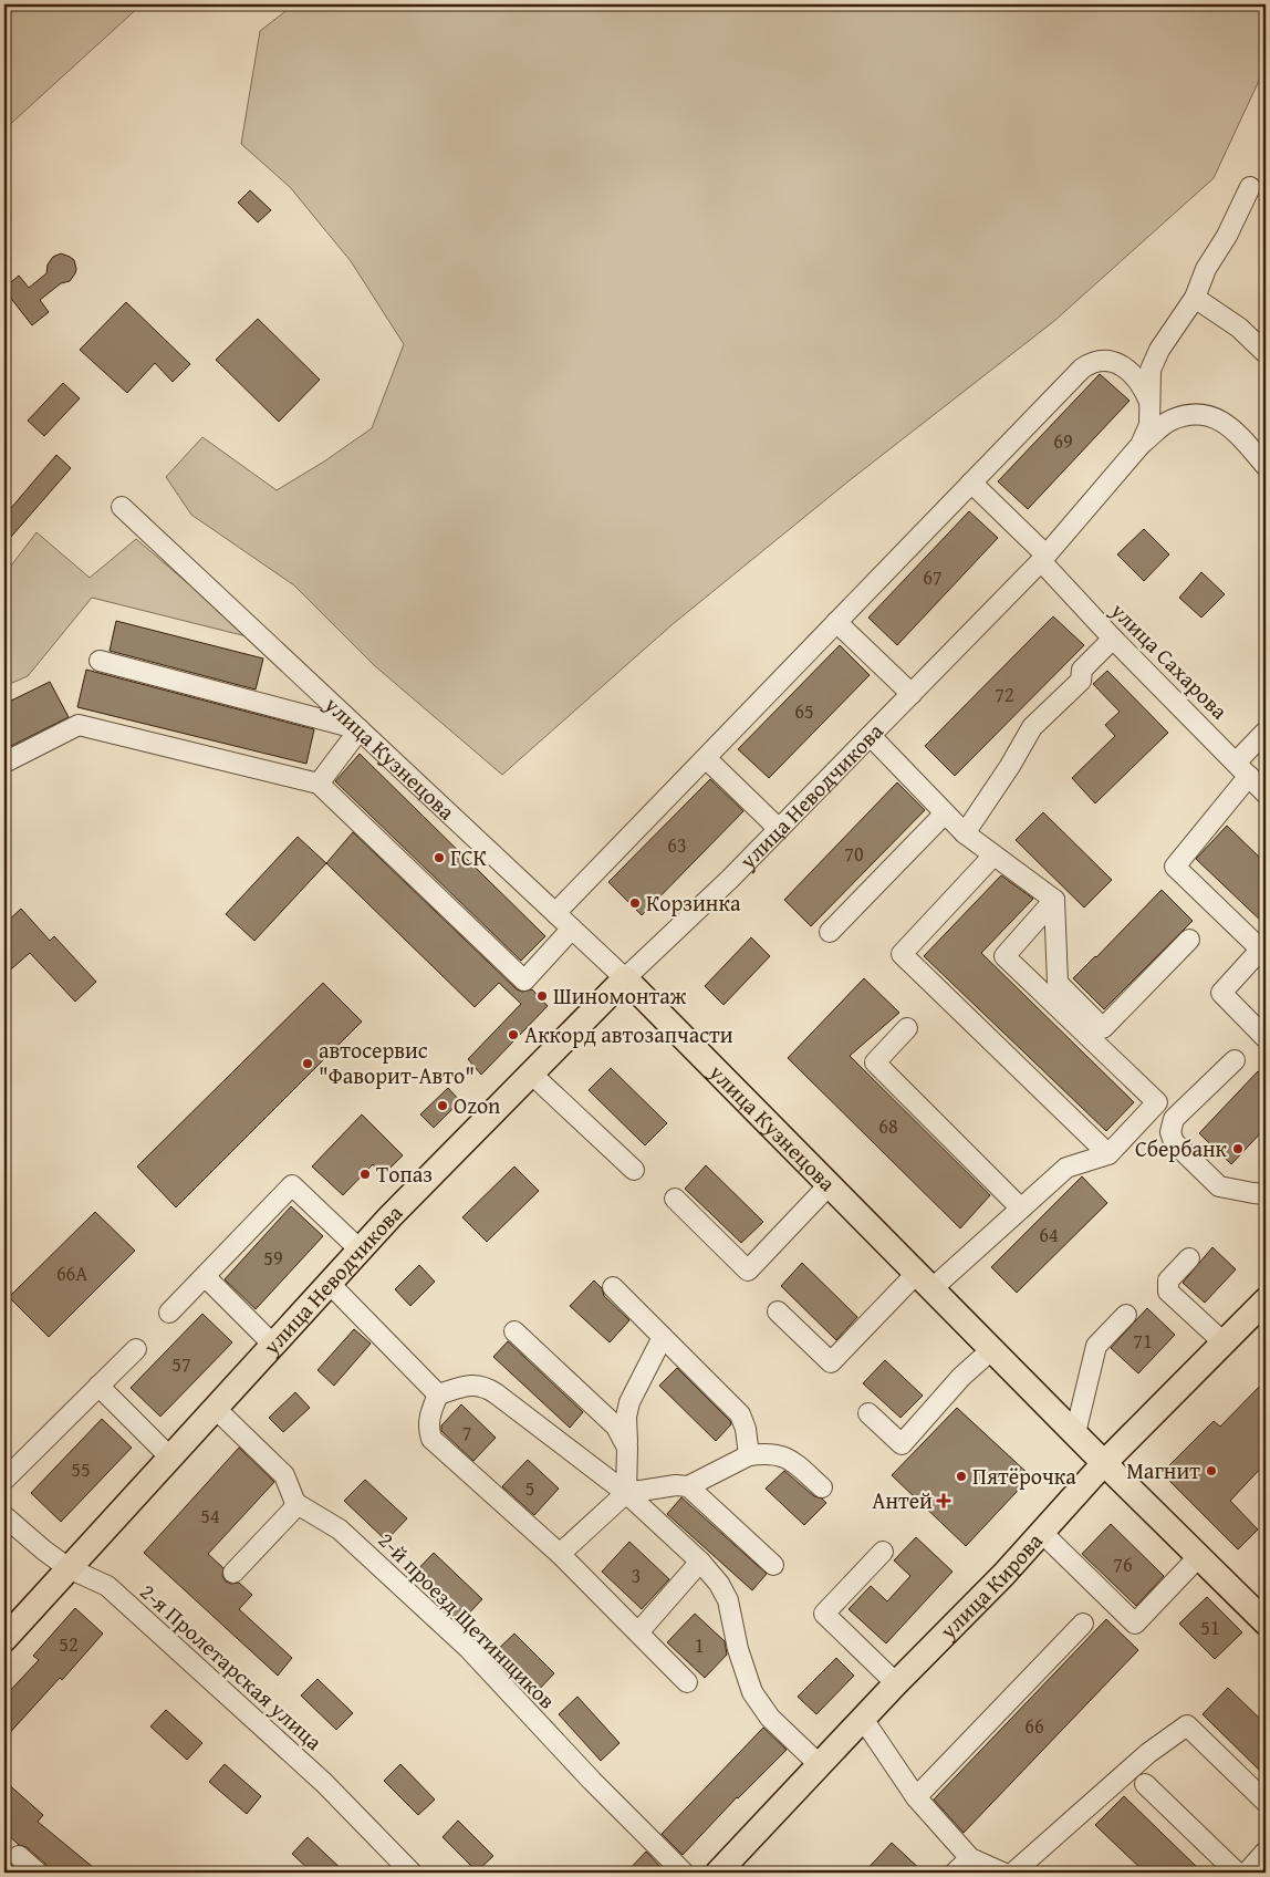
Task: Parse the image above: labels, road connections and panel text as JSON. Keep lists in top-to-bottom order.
{
  "streets": {
    "main road": ["улица Кузнецова", "улица Неводчикова", "улица Кирова"],
    "street": ["улица Сахарова", "2-й проезд Щетинщиков", "2-я Пролетарская улица"]
  },
  "crossings": [
    ["улица Сахарова", "улица Неводчикова"],
    ["улица Кузнецова", "улица Неводчикова"],
    ["улица Кузнецова", "улица Кирова"],
    ["улица Неводчикова", "2-я Пролетарская улица"]
  ],
  "places": {
    "other": [
      "ГСК",
      "Корзинка",
      "Шиномонтаж",
      "Аккорд автозапчасти",
      "автосервис \"Фаворит-Авто\"",
      "Ozon",
      "Сбербанк",
      "Топаз",
      "Магнит",
      "Пятёрочка"
    ],
    "health": ["Антей"]
  },
  "house_numbers": [
    "69",
    "67",
    "72",
    "65",
    "63",
    "70",
    "68",
    "64",
    "59",
    "66А",
    "71",
    "57",
    "7",
    "55",
    "5",
    "54",
    "76",
    "3",
    "51",
    "52",
    "1",
    "66"
  ]
}
